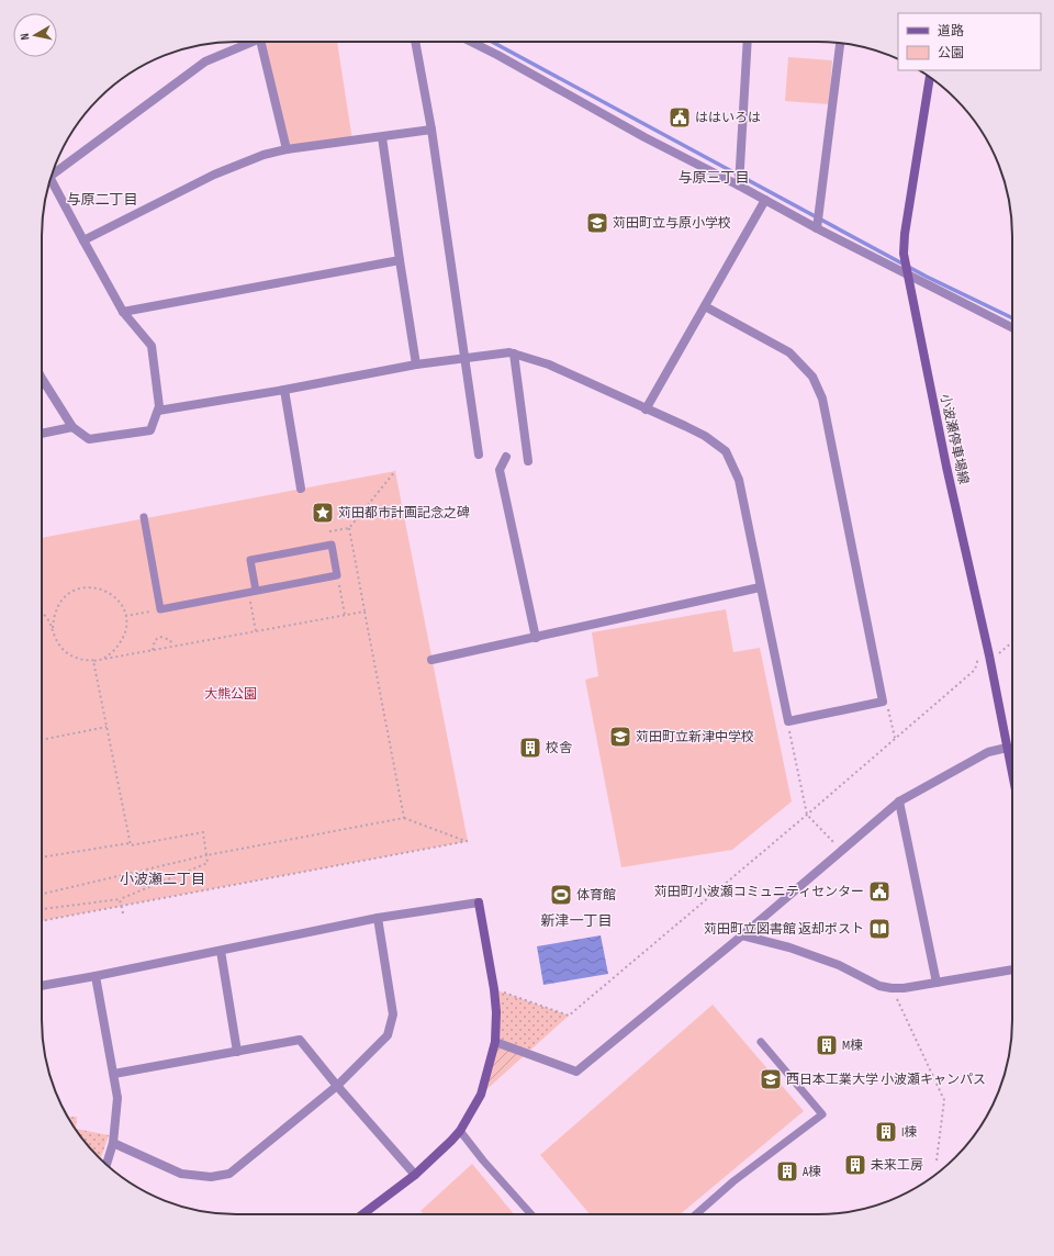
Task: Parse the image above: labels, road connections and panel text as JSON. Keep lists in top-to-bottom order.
{
  "streets": {
    "main road": ["小波瀬停車場線"]
  },
  "districts": [
    "与原三丁目",
    "与原二丁目",
    "小波瀬二丁目",
    "新津一丁目"
  ],
  "parks": ["大熊公園"],
  "places": {
    "public building": ["ははいろは", "苅田町小波瀬コミュニティセンター"],
    "school or university": ["苅田町立与原小学校", "苅田町立新津中学校", "西日本工業大学 小波瀬キャンパス"],
    "place": ["苅田都市計画記念之碑"],
    "building": [
      "校舎",
      "M棟",
      "I棟",
      "未来工房",
      "A棟"
    ],
    "sports": ["体育館"],
    "library": ["苅田町立図書館 返却ポスト"]
  },
  "legend": ["道路", "公園"],
  "north": "left"
}
